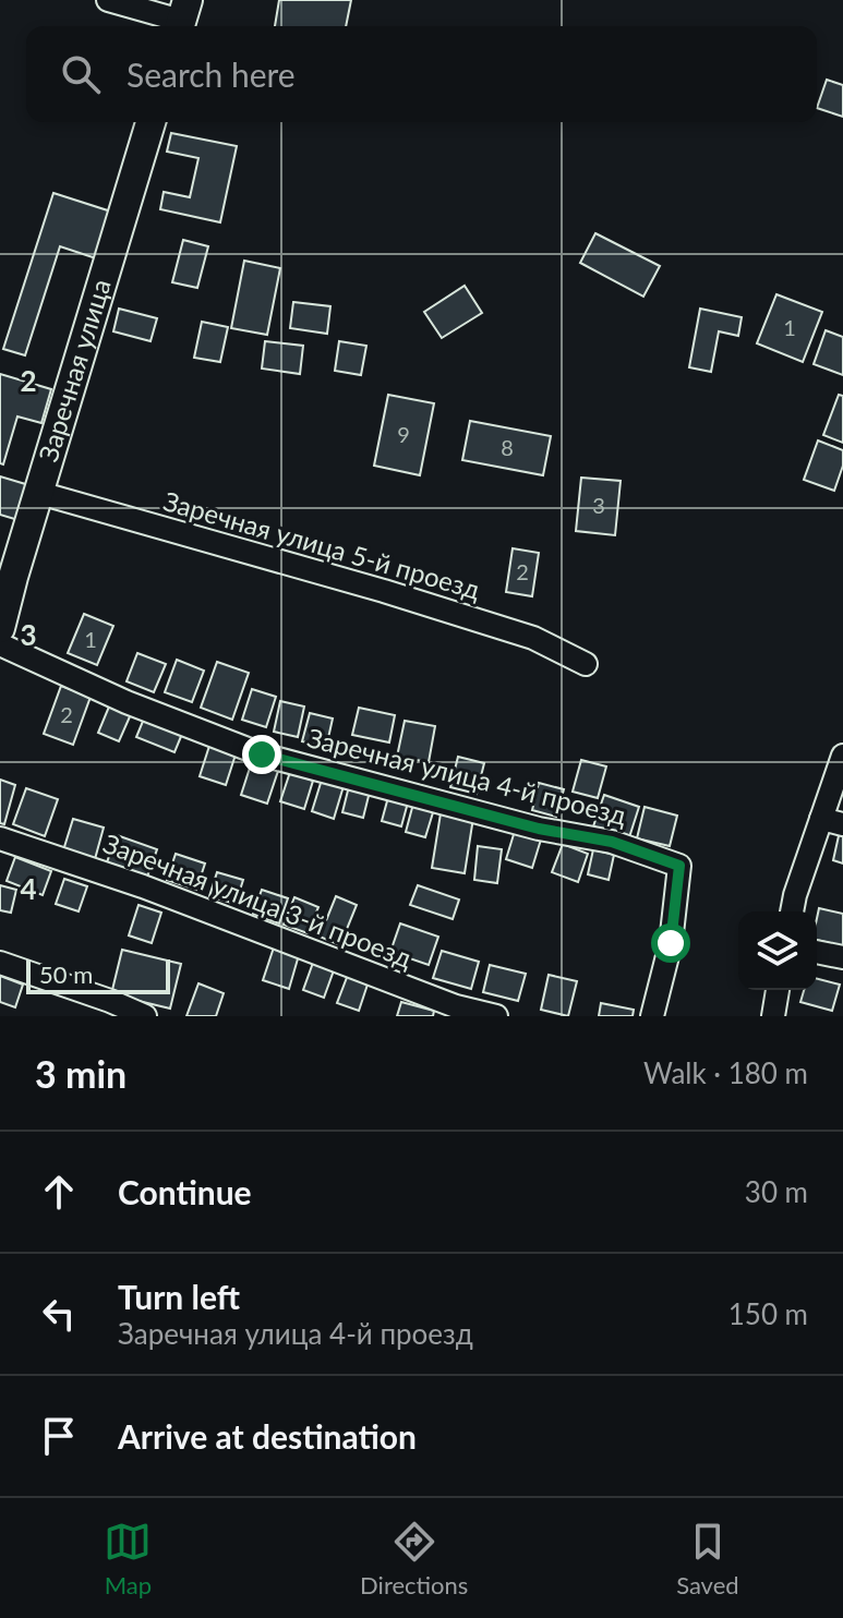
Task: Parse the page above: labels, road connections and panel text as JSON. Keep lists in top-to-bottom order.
{
  "streets": {
    "main road": ["Заречная улица"],
    "street": ["Заречная улица 5-й проезд", "Заречная улица 4-й проезд", "Заречная улица 3-й проезд"]
  },
  "crossings": [
    ["Заречная улица", "Заречная улица 5-й проезд"]
  ],
  "house_numbers": [
    "1",
    "9",
    "8",
    "3",
    "2",
    "1",
    "2"
  ],
  "scale_bar": "50 m",
  "page": {
    "search": "Search here",
    "scale": "50 m",
    "heading": ["3 min", "Walk · 180 m"],
    "list": [
      ["Continue", "30 m"],
      ["Turn left", "Заречная улица 4-й проезд", "150 m"],
      "Arrive at destination"
    ],
    "nav": ["Map", "Directions", "Saved"]
  },
  "grid": {
    "rows": ["2", "3", "4"]
  }
}
